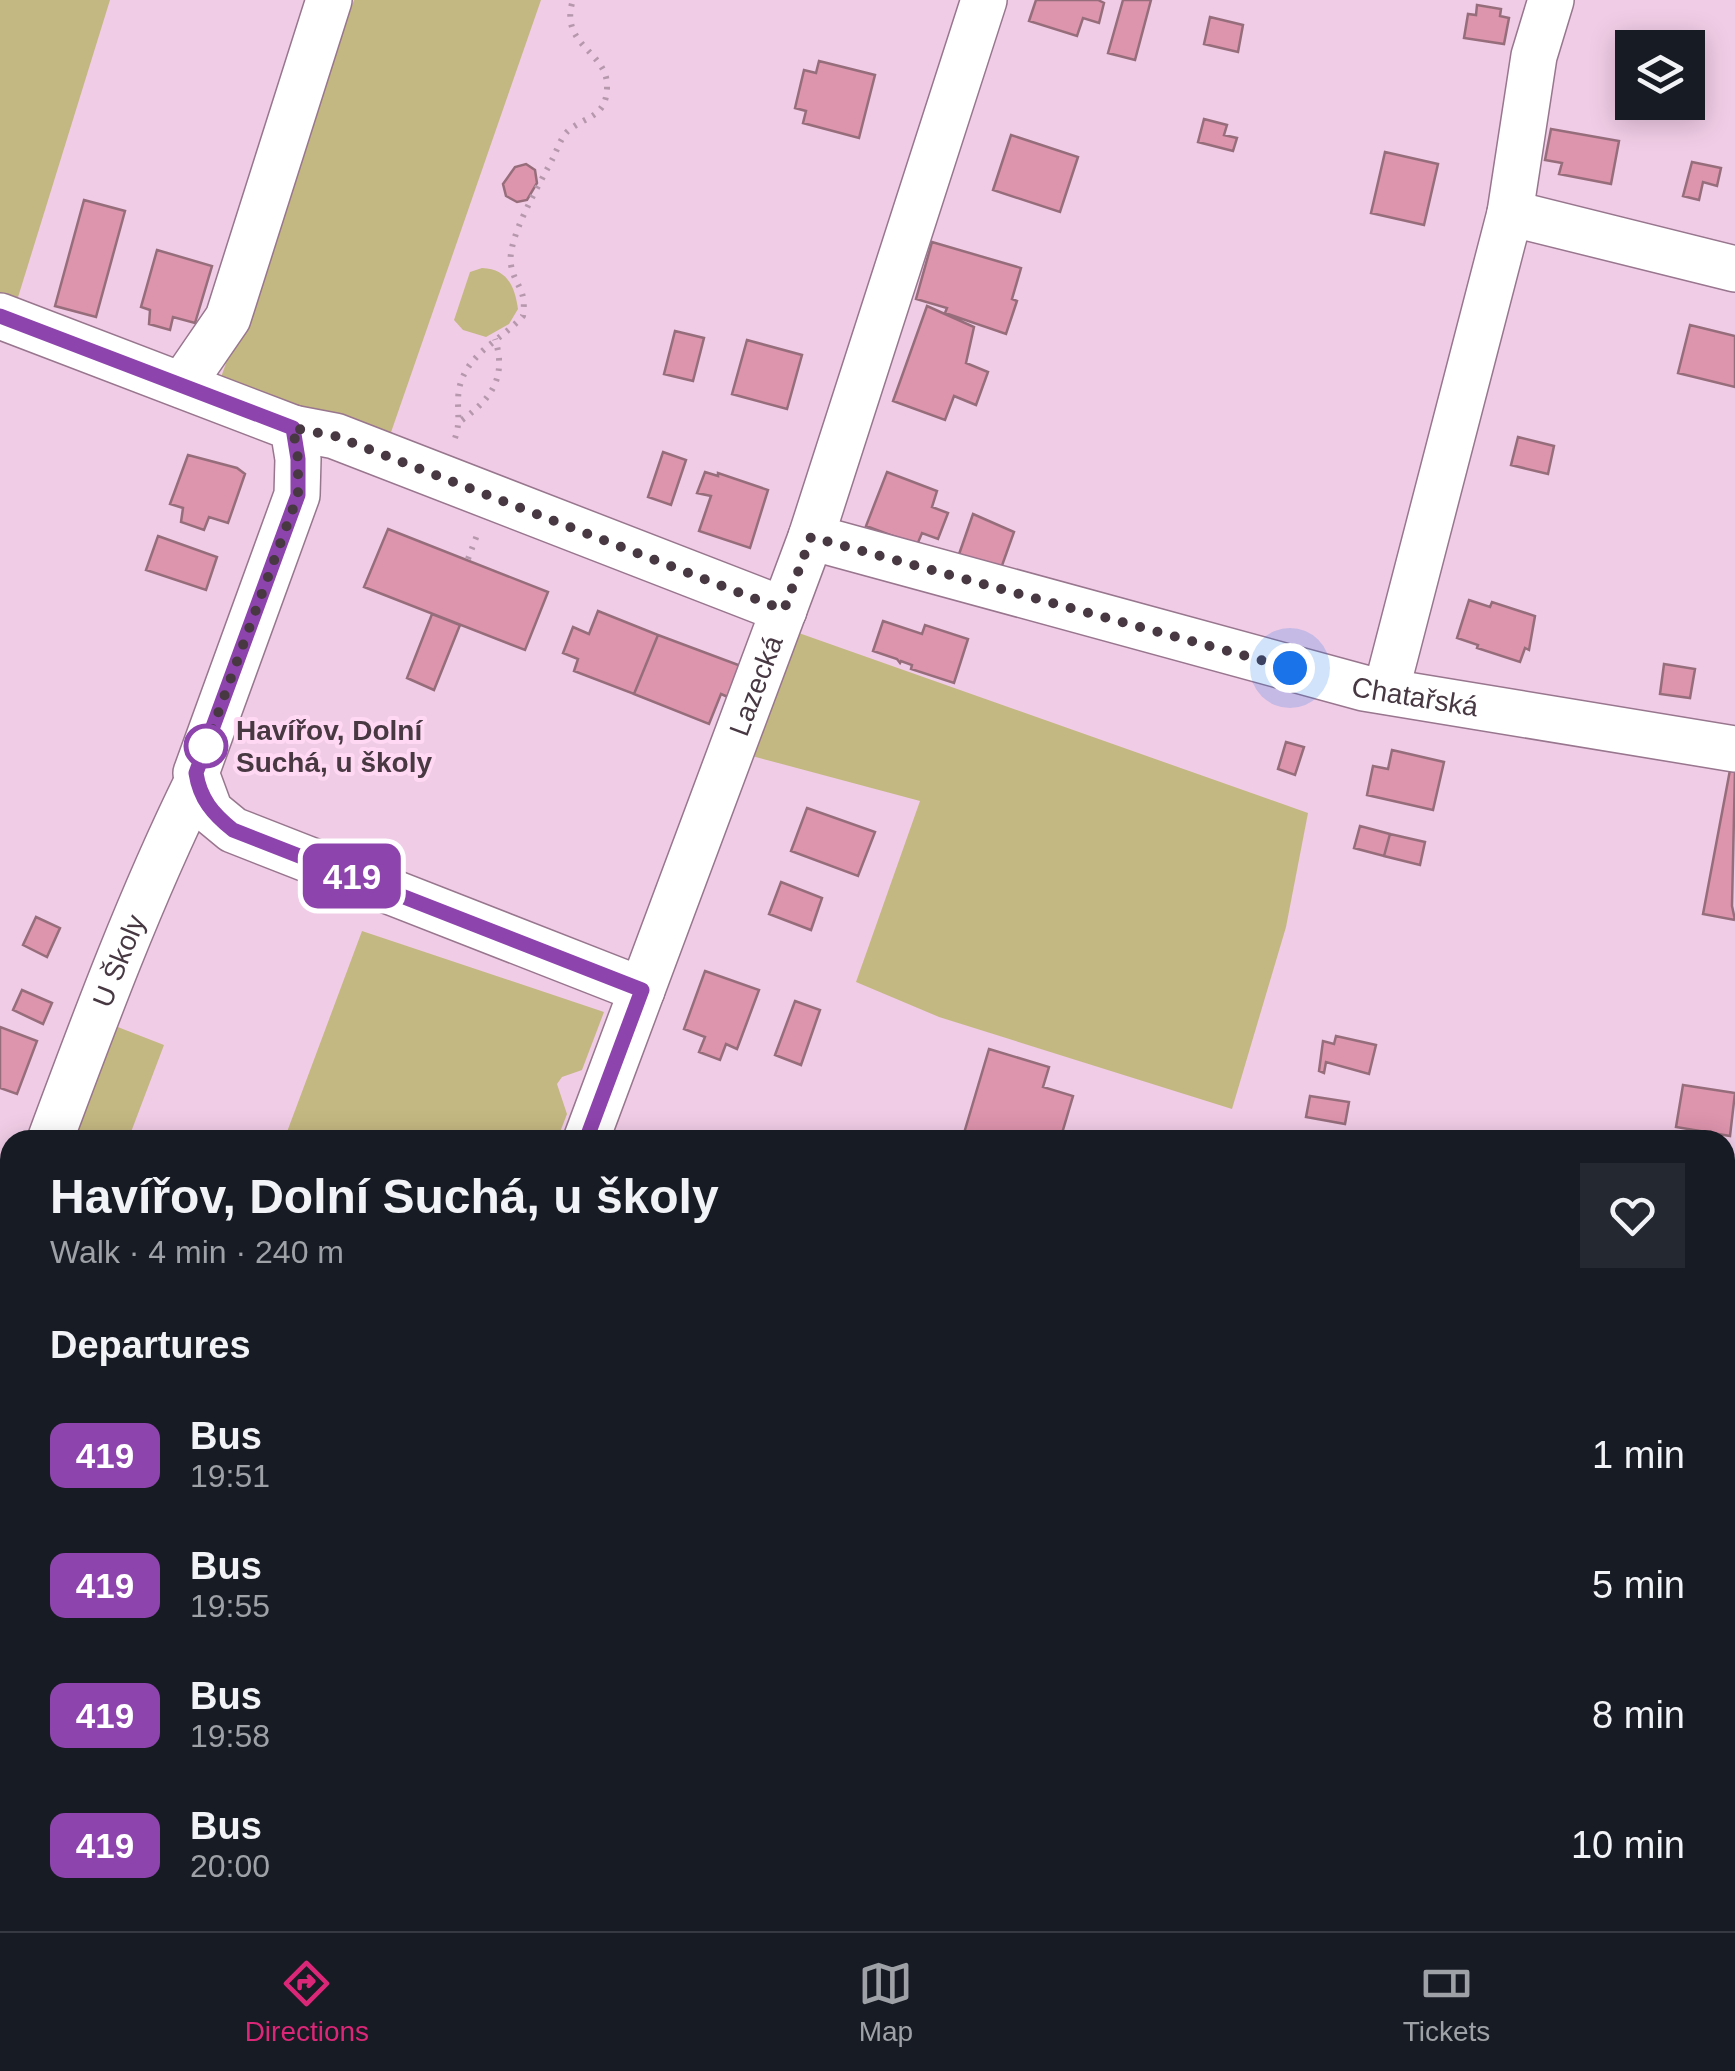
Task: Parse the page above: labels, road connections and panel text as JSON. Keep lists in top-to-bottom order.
{
  "streets": {
    "street": ["Lazecká", "Chatařská", "U Školy"]
  },
  "crossings": [
    ["Lazecká", "Chatařská"]
  ],
  "places": ["Havířov, Dolní Suchá, u školy"],
  "lines": ["bus line 419"],
  "page": {
    "on_map": "419",
    "heading": [
      ["Havířov, Dolní Suchá, u školy", "Walk · 4 min · 240 m"],
      "Departures"
    ],
    "list": [
      {
        "mark": "419",
        "name": "Bus",
        "note": "19:51",
        "value": "1 min"
      },
      {
        "mark": "419",
        "name": "Bus",
        "note": "19:55",
        "value": "5 min"
      },
      {
        "mark": "419",
        "name": "Bus",
        "note": "19:58",
        "value": "8 min"
      },
      {
        "mark": "419",
        "name": "Bus",
        "note": "20:00",
        "value": "10 min"
      }
    ],
    "tabs": ["Directions", "Map", "Tickets"]
  }
}
